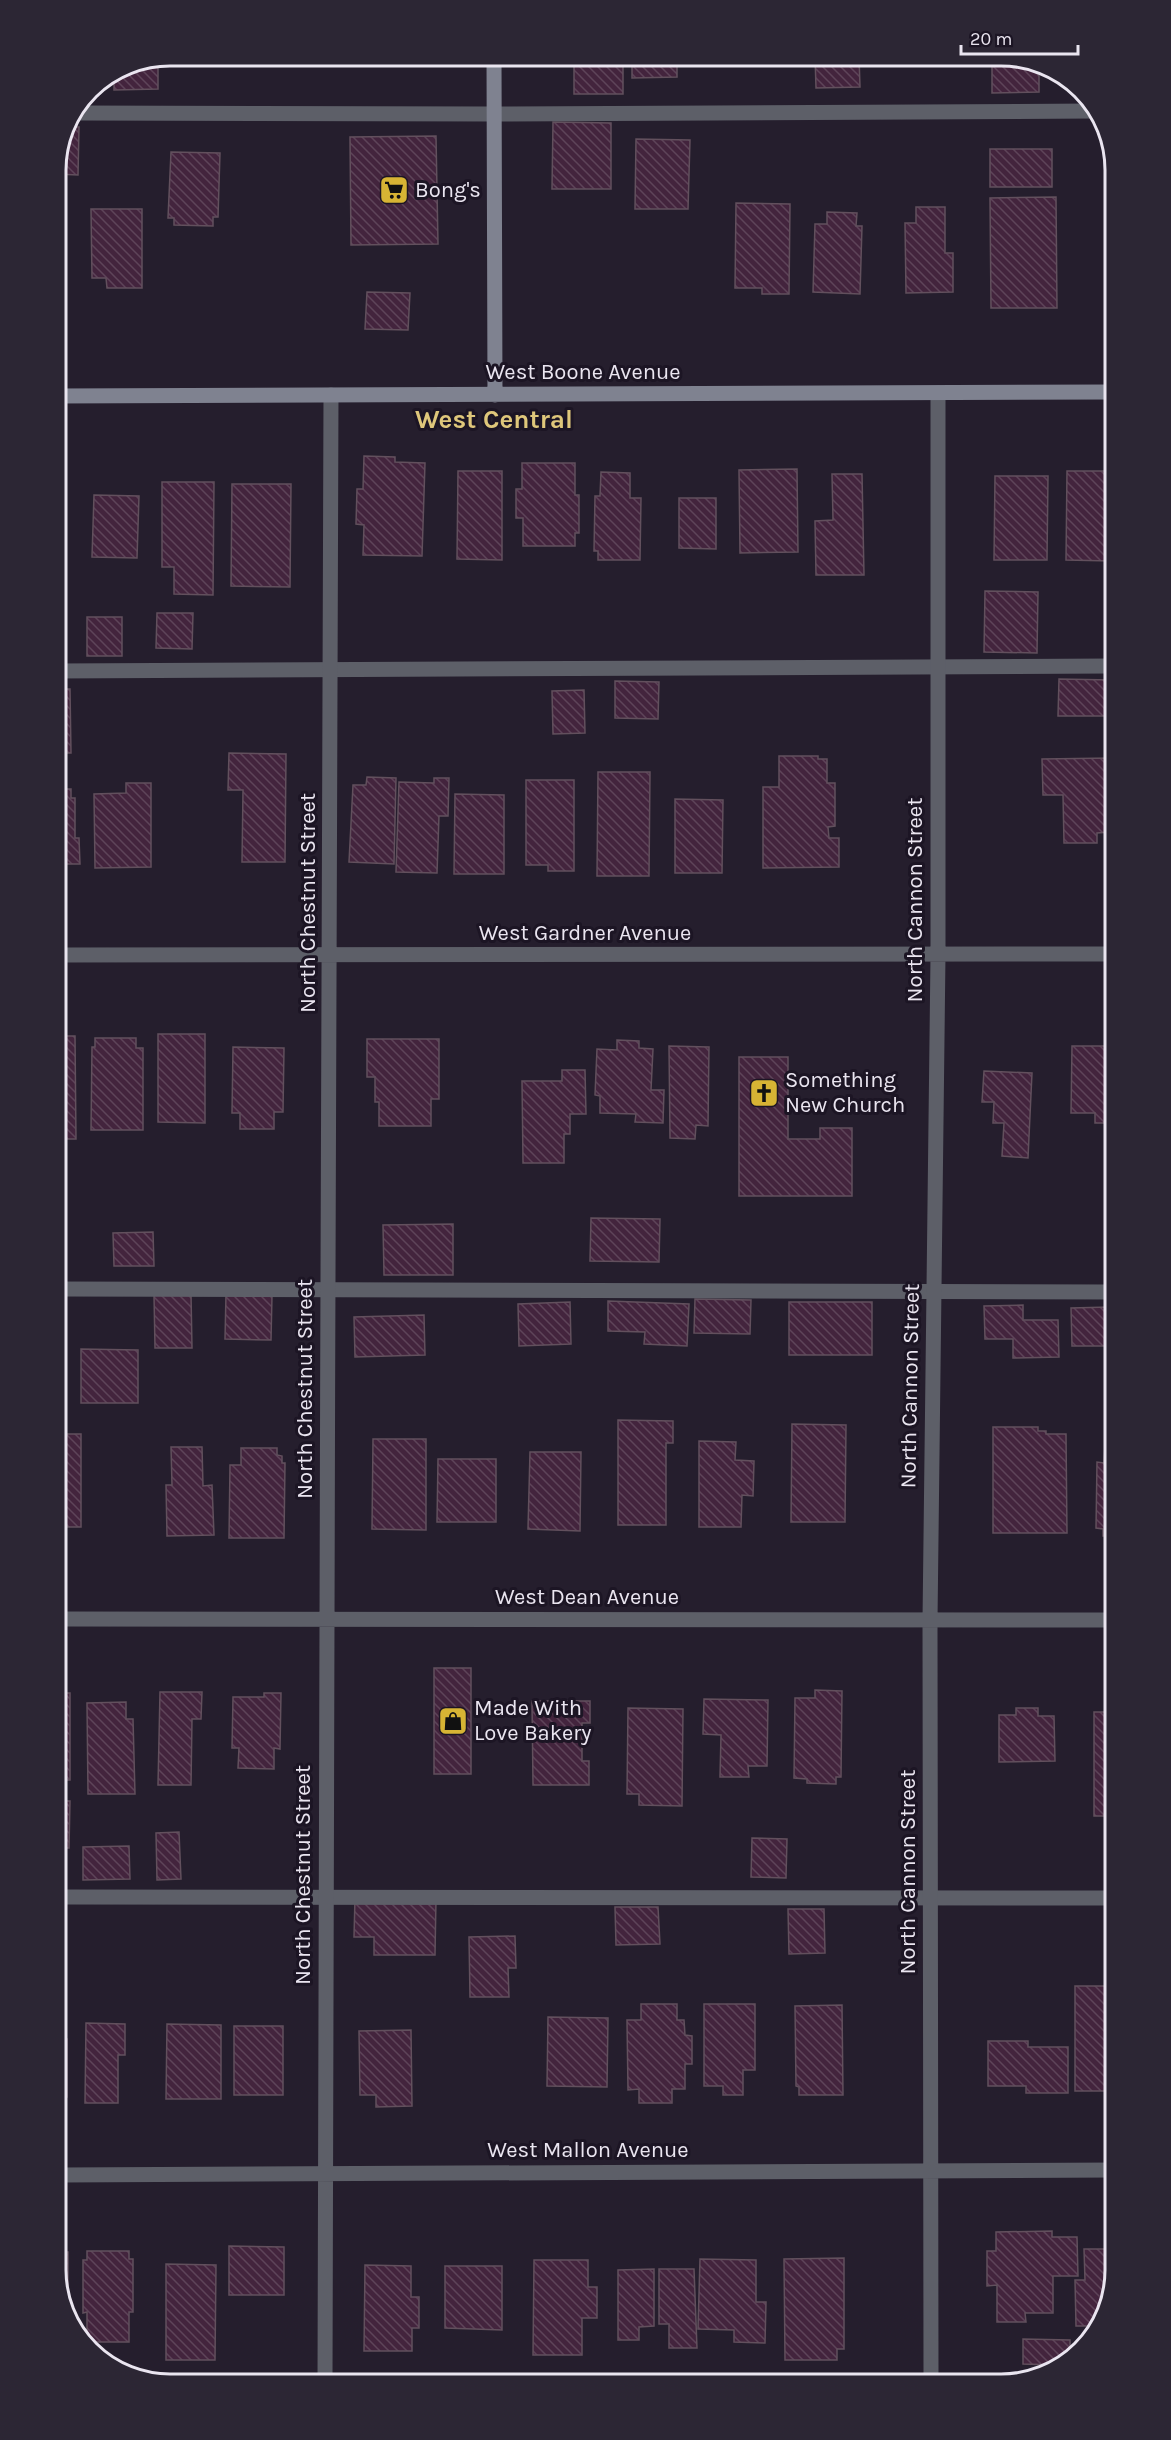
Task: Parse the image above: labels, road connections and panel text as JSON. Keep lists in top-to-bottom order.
{
  "streets": {
    "main road": ["West Boone Avenue"],
    "street": [
      "North Cannon Street",
      "North Chestnut Street",
      "West Gardner Avenue",
      "West Dean Avenue",
      "West Mallon Avenue"
    ]
  },
  "crossings": [
    ["West Boone Avenue", "North Cannon Street"],
    ["West Boone Avenue", "North Chestnut Street"],
    ["North Cannon Street", "West Gardner Avenue"],
    ["North Cannon Street", "West Dean Avenue"],
    ["North Cannon Street", "West Mallon Avenue"],
    ["North Chestnut Street", "West Gardner Avenue"],
    ["North Chestnut Street", "West Dean Avenue"],
    ["North Chestnut Street", "West Mallon Avenue"]
  ],
  "districts": ["West Central"],
  "places": {
    "supermarket": ["Bong's"],
    "church": ["Something New Church"],
    "shop": ["Made With Love Bakery"]
  },
  "scale_bar": "20 m"
}
